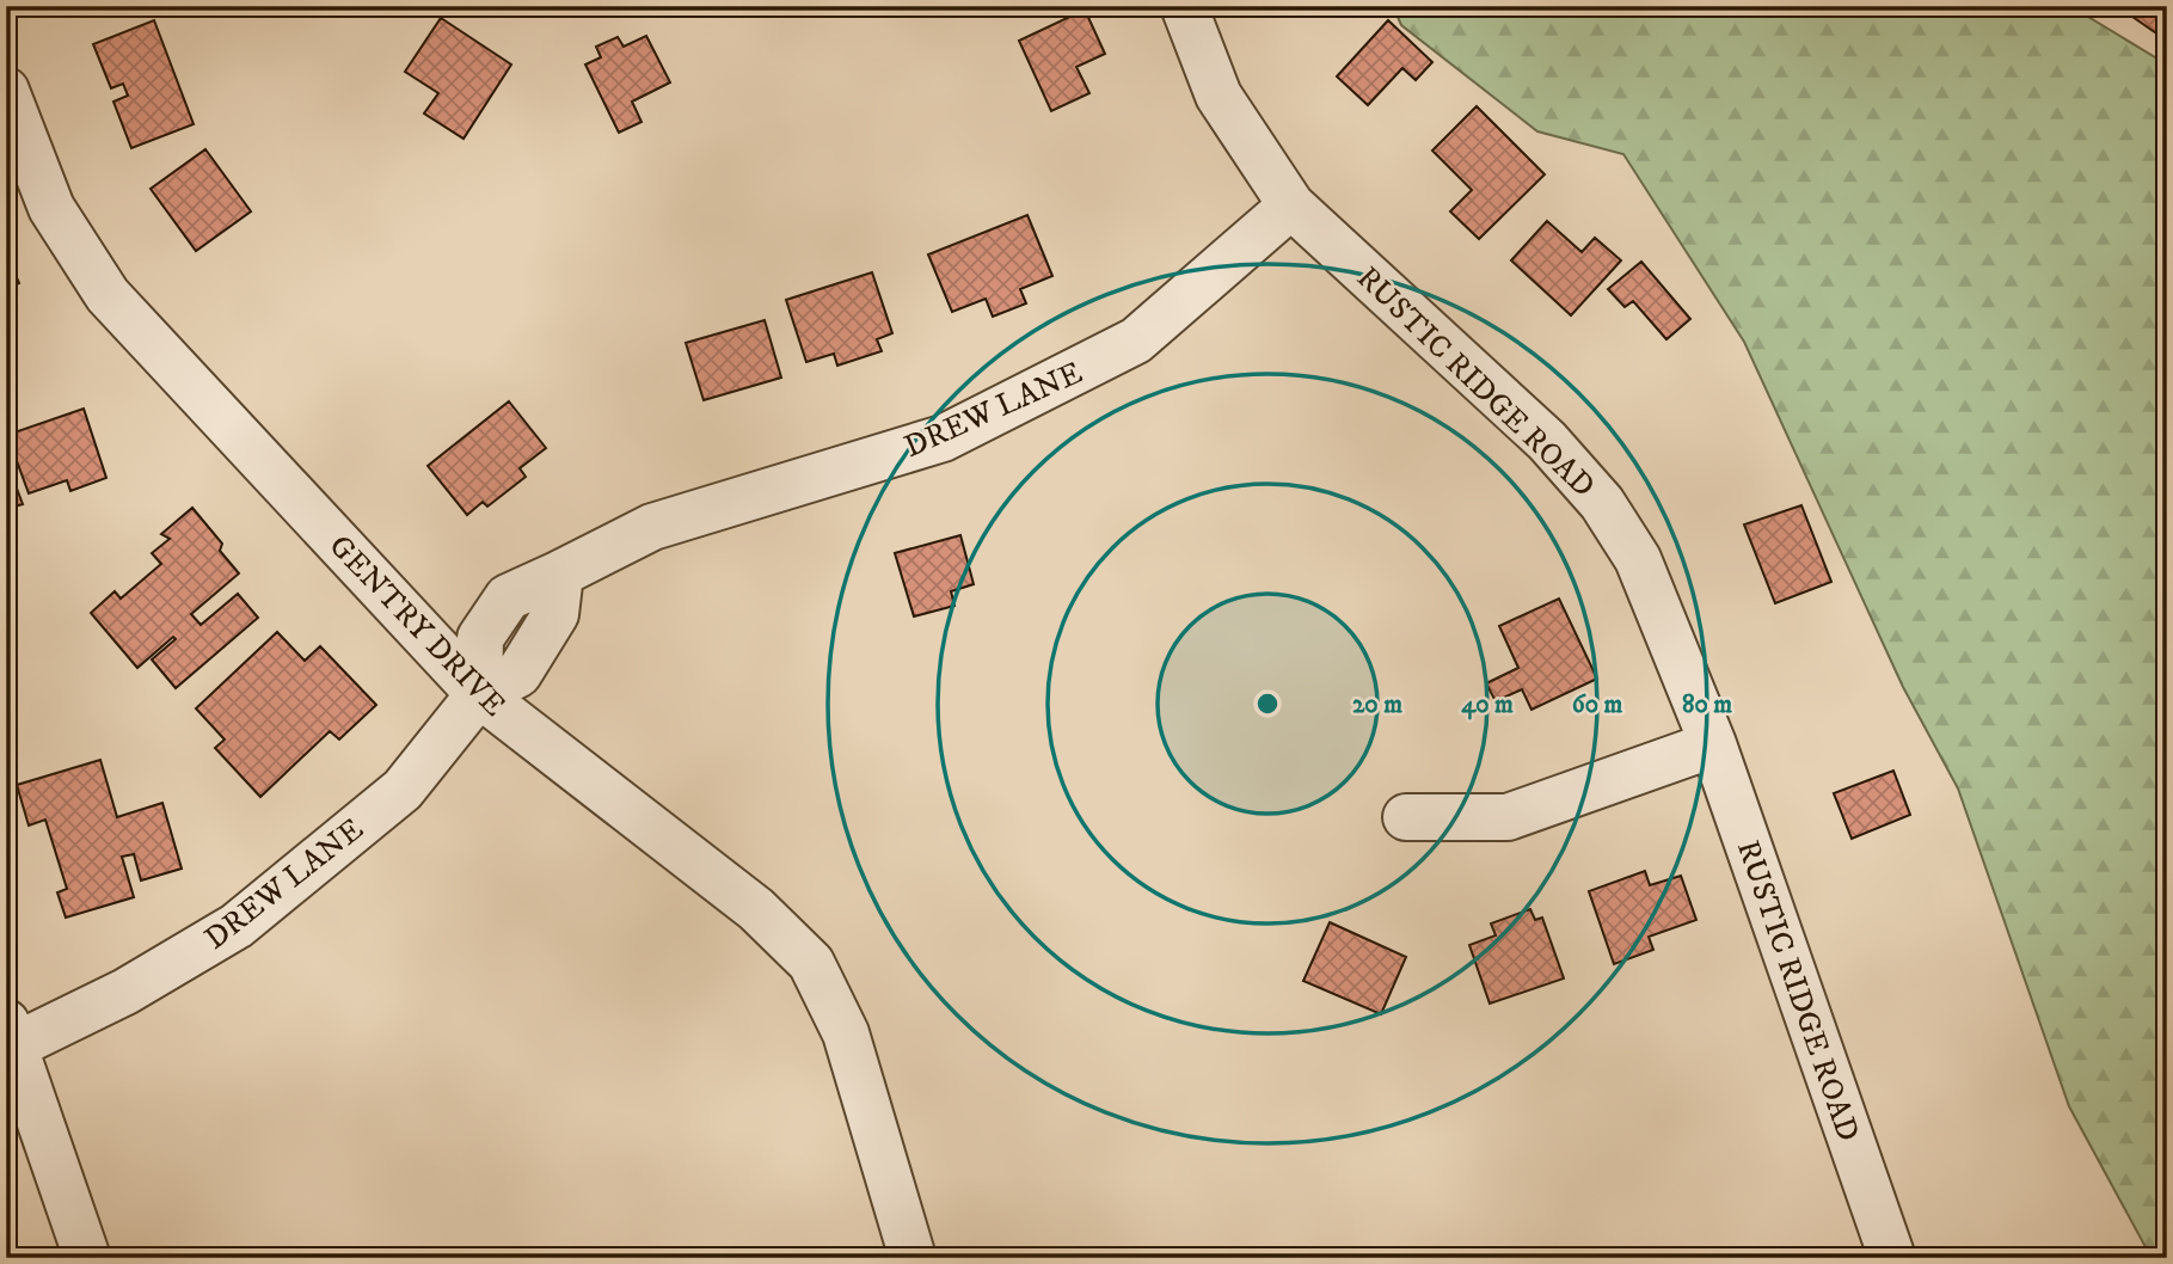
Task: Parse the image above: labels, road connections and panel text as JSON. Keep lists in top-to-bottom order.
{
  "streets": {
    "street": ["RUSTIC RIDGE ROAD", "DREW LANE", "GENTRY DRIVE"]
  },
  "crossings": [
    ["RUSTIC RIDGE ROAD", "DREW LANE"],
    ["DREW LANE", "GENTRY DRIVE"]
  ],
  "rings": [
    "20 m",
    "40 m",
    "60 m",
    "80 m"
  ]
}
